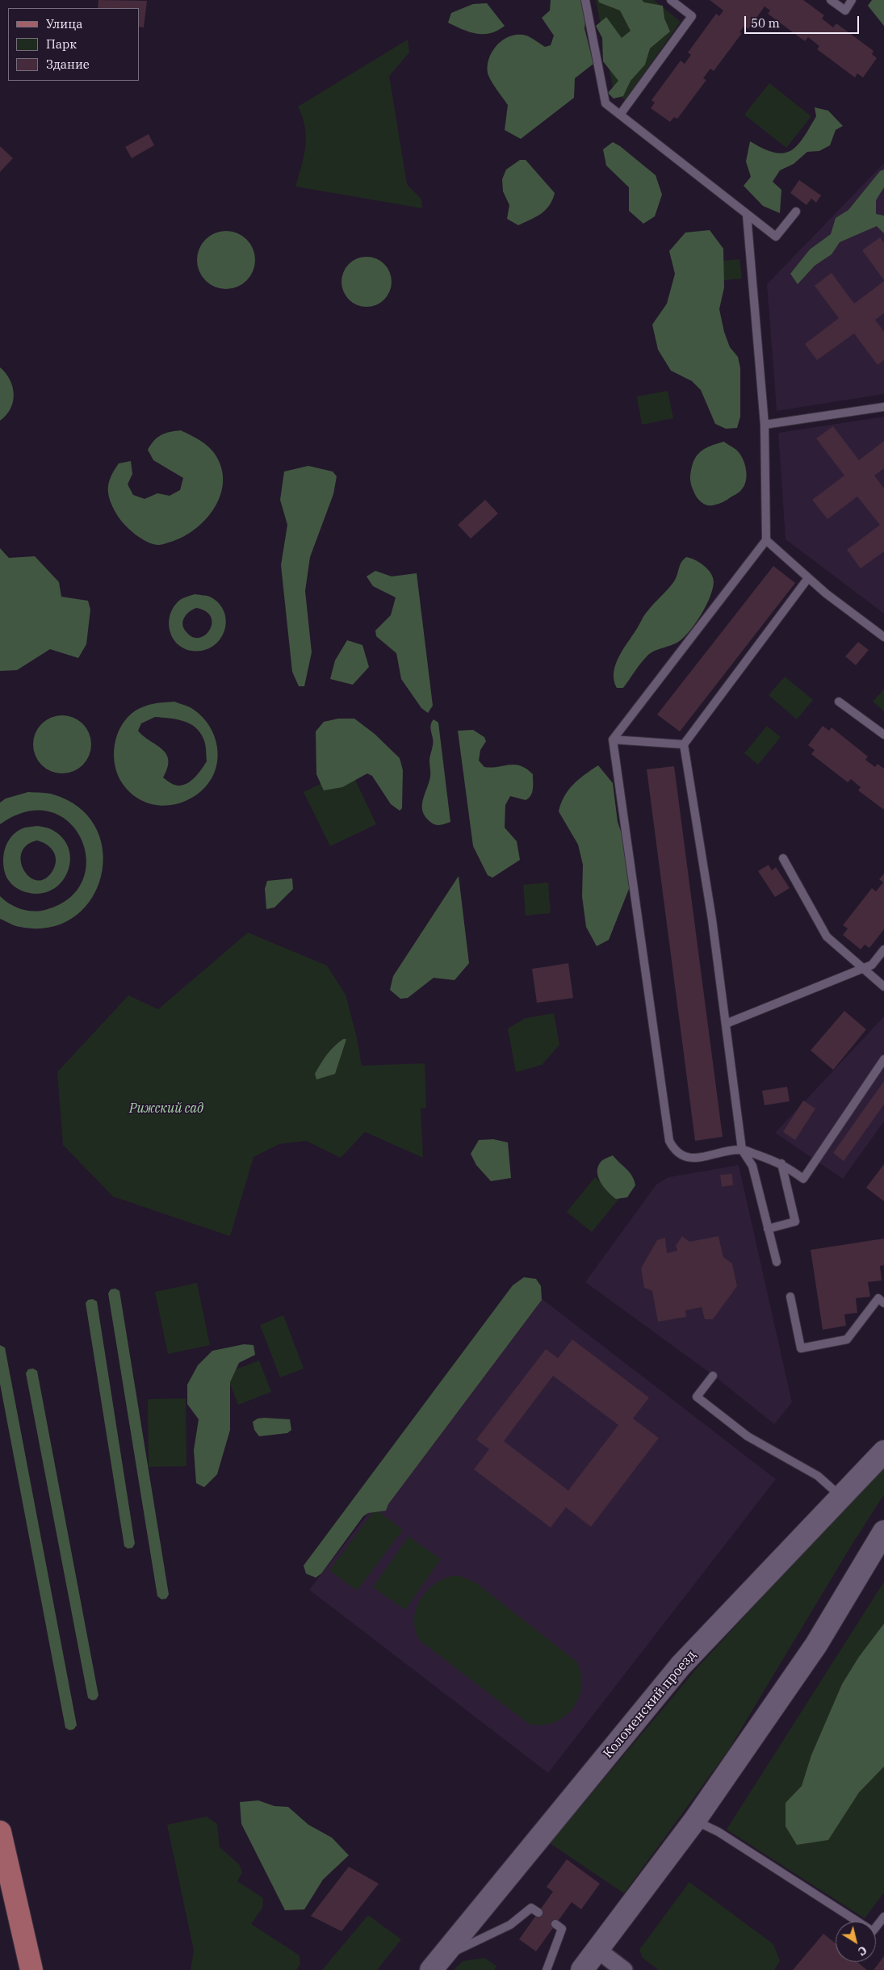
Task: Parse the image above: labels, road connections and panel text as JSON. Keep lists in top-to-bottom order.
{
  "streets": {
    "main road": ["Коломенский проезд"]
  },
  "parks": ["Рижский сад"],
  "legend": ["Улица", "Парк", "Здание"],
  "scale_bar": "50 m",
  "north": "bottom right"
}
